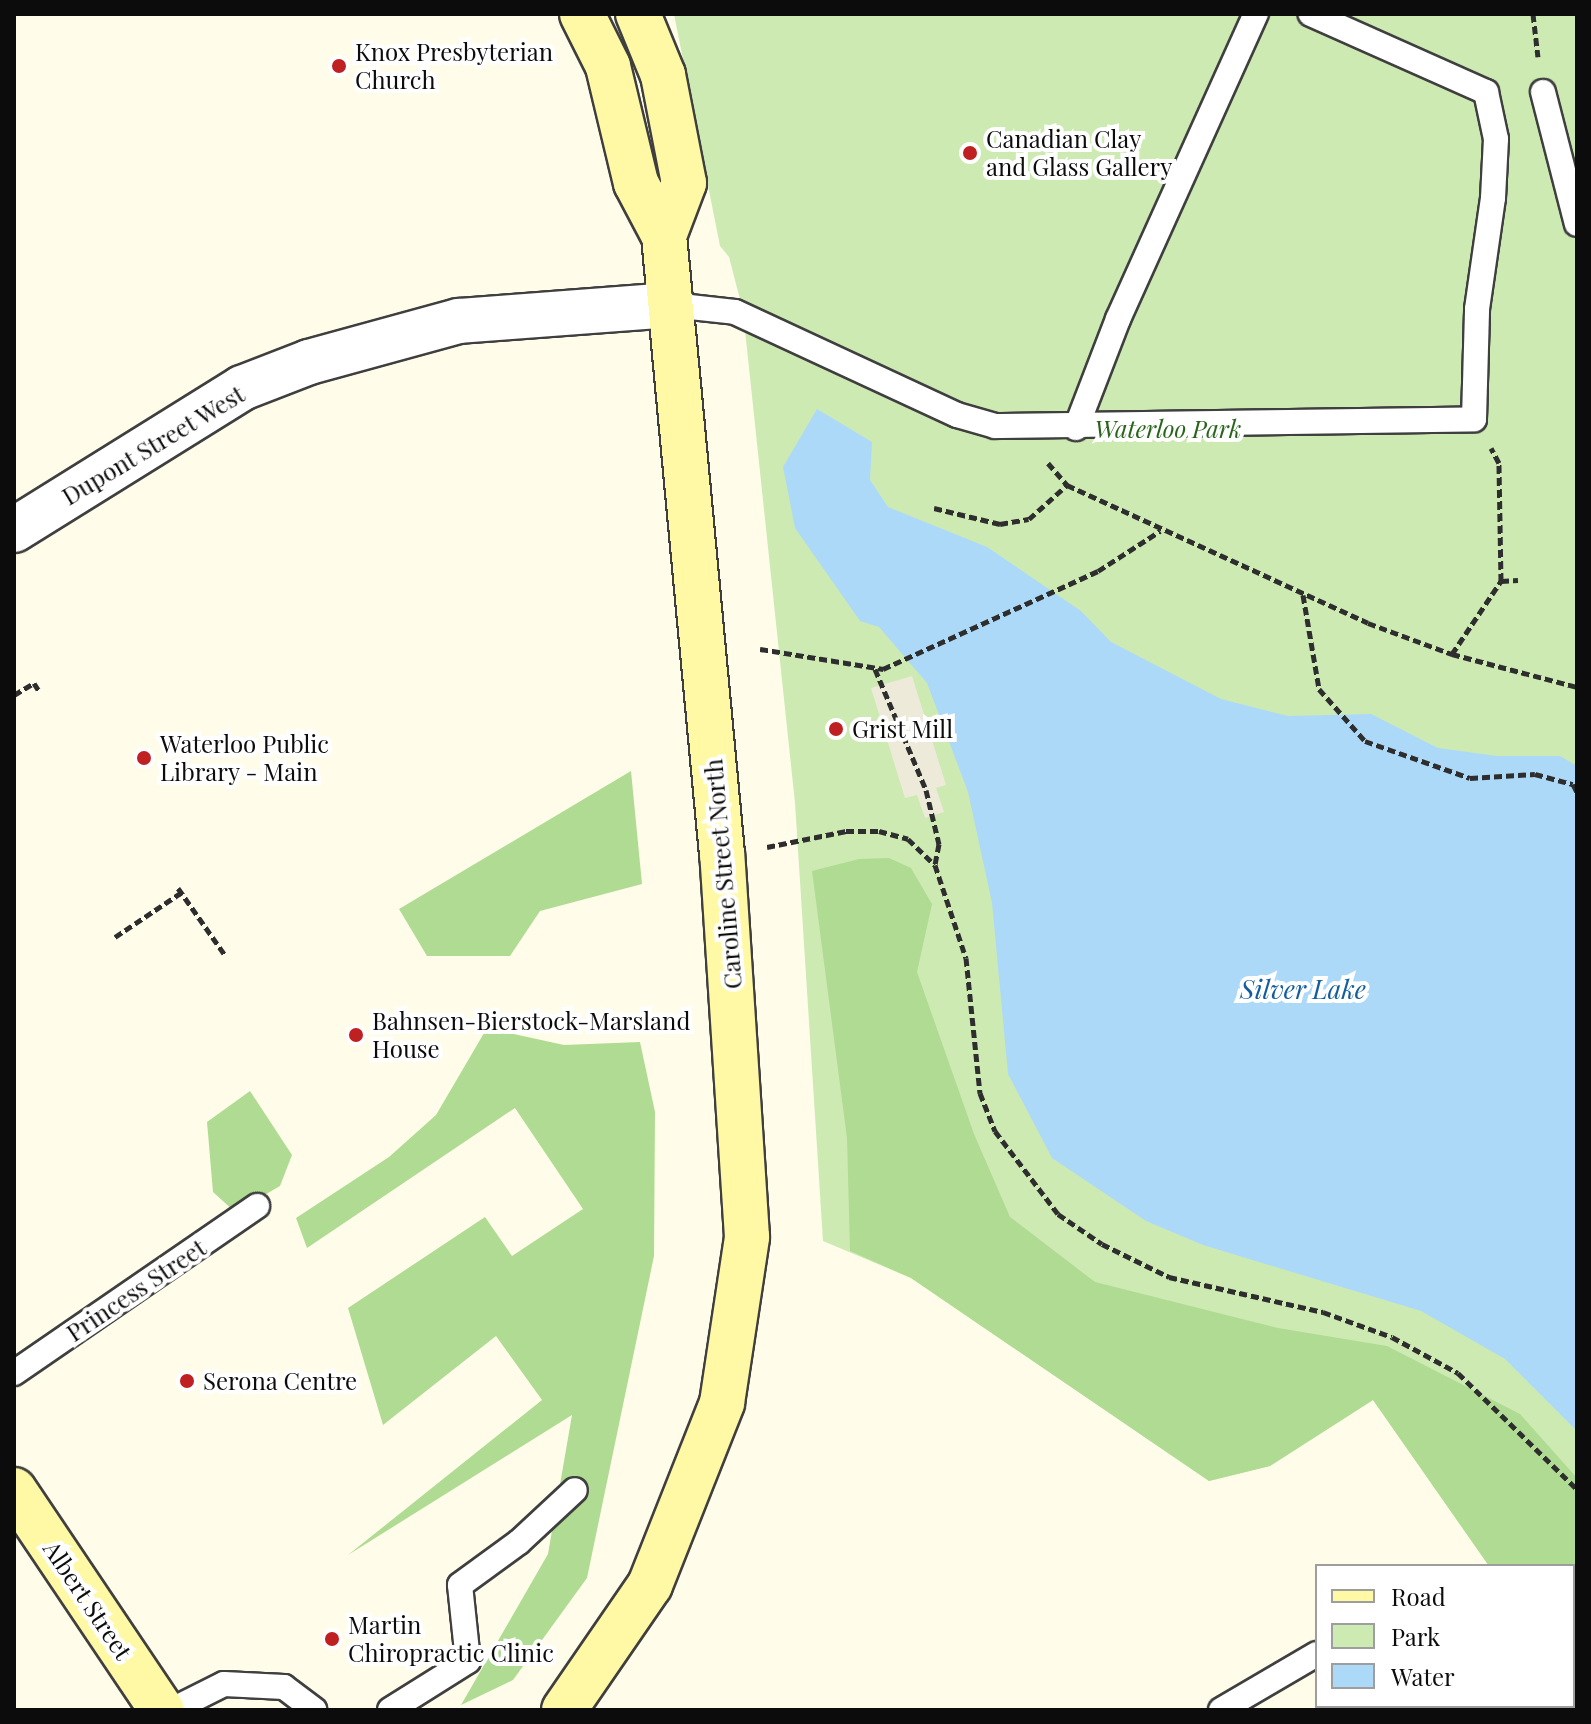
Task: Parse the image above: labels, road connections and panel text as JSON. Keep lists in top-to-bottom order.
{
  "streets": {
    "main road": ["Caroline Street North", "Albert Street"],
    "street": ["Dupont Street West"],
    "lane": ["Princess Street"]
  },
  "crossings": [
    ["Dupont Street West", "Caroline Street North"]
  ],
  "water": ["Silver Lake"],
  "parks": ["Waterloo Park"],
  "places": [
    "Knox Presbyterian Church",
    "Canadian Clay and Glass Gallery",
    "Grist Mill",
    "Waterloo Public Library - Main",
    "Bahnsen-Bierstock-Marsland House",
    "Serona Centre",
    "Martin Chiropractic Clinic"
  ],
  "legend": ["Road", "Park", "Water"]
}
